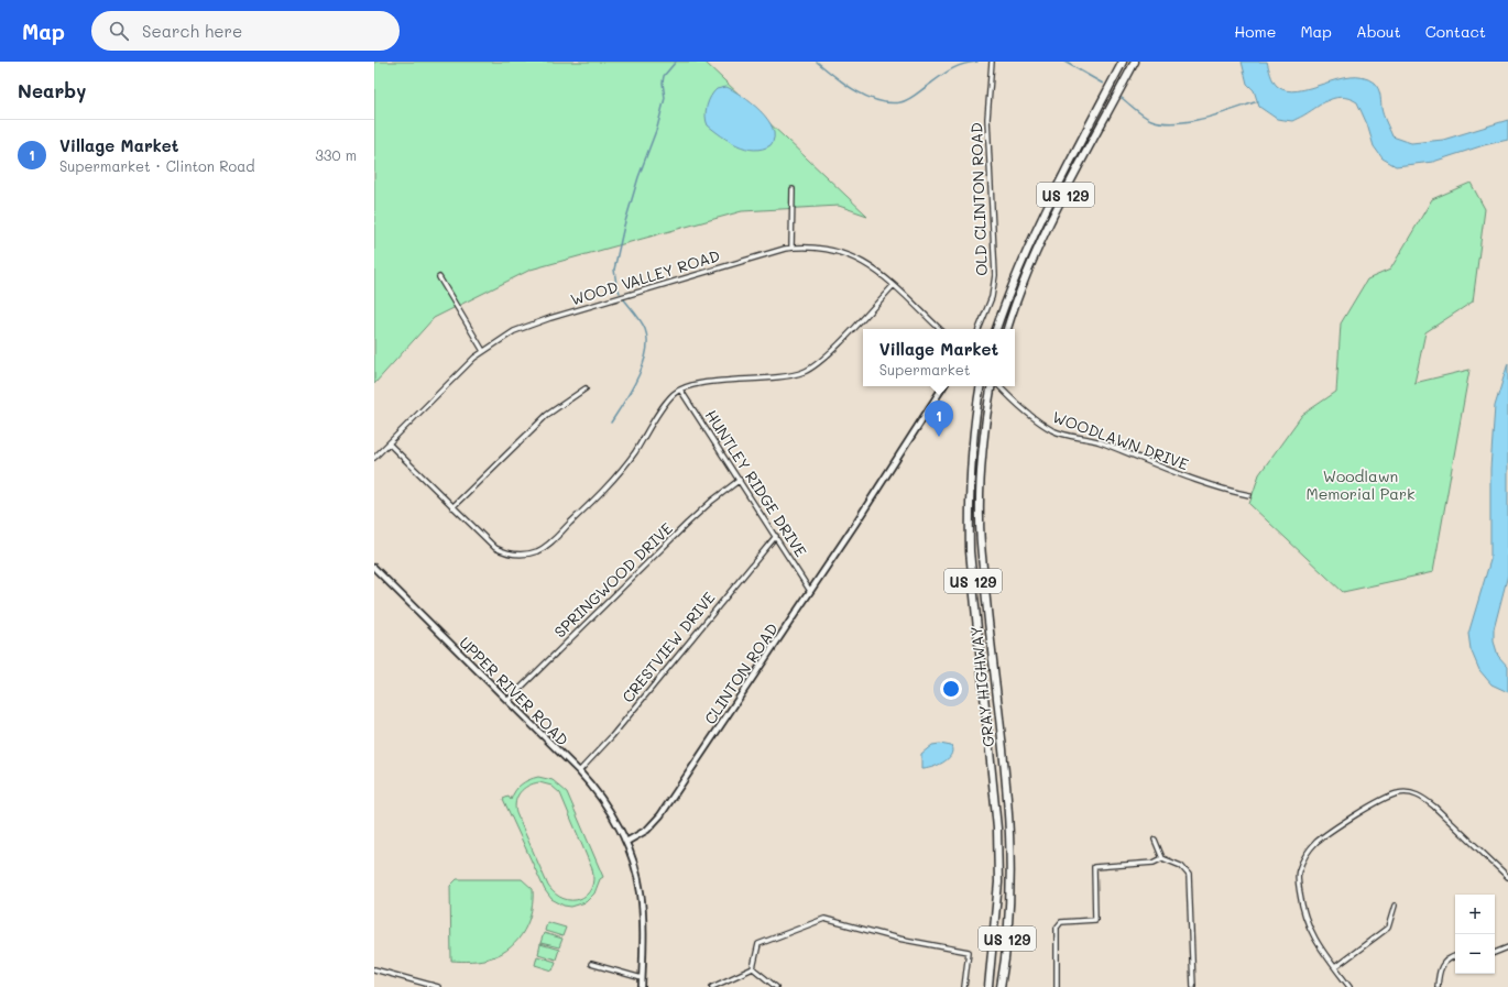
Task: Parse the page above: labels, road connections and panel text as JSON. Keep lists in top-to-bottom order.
{
  "streets": {
    "highway": ["US 129", "GRAY HIGHWAY"],
    "street": [
      "OLD CLINTON ROAD",
      "WOOD VALLEY ROAD",
      "WOODLAWN DRIVE",
      "HUNTLEY RIDGE DRIVE",
      "SPRINGWOOD DRIVE",
      "CRESTVIEW DRIVE",
      "CLINTON ROAD",
      "UPPER RIVER ROAD"
    ]
  },
  "crossings": [
    ["HUNTLEY RIDGE DRIVE", "SPRINGWOOD DRIVE"],
    ["HUNTLEY RIDGE DRIVE", "CRESTVIEW DRIVE"],
    ["HUNTLEY RIDGE DRIVE", "CLINTON ROAD"],
    ["SPRINGWOOD DRIVE", "UPPER RIVER ROAD"],
    ["CRESTVIEW DRIVE", "UPPER RIVER ROAD"],
    ["CLINTON ROAD", "UPPER RIVER ROAD"]
  ],
  "parks": ["Woodlawn Memorial Park"],
  "page": {
    "header": "Map",
    "search": "Search here",
    "nav": [
      "Home",
      "Map",
      "About",
      "Contact"
    ],
    "heading": "Nearby",
    "list": [
      {
        "mark": "1",
        "name": "Village Market",
        "note": "Supermarket · Clinton Road",
        "value": "330 m"
      }
    ],
    "popup": ["Village Market", "Supermarket"],
    "pins": "1",
    "map_buttons": ["+", "−"]
  }
}
